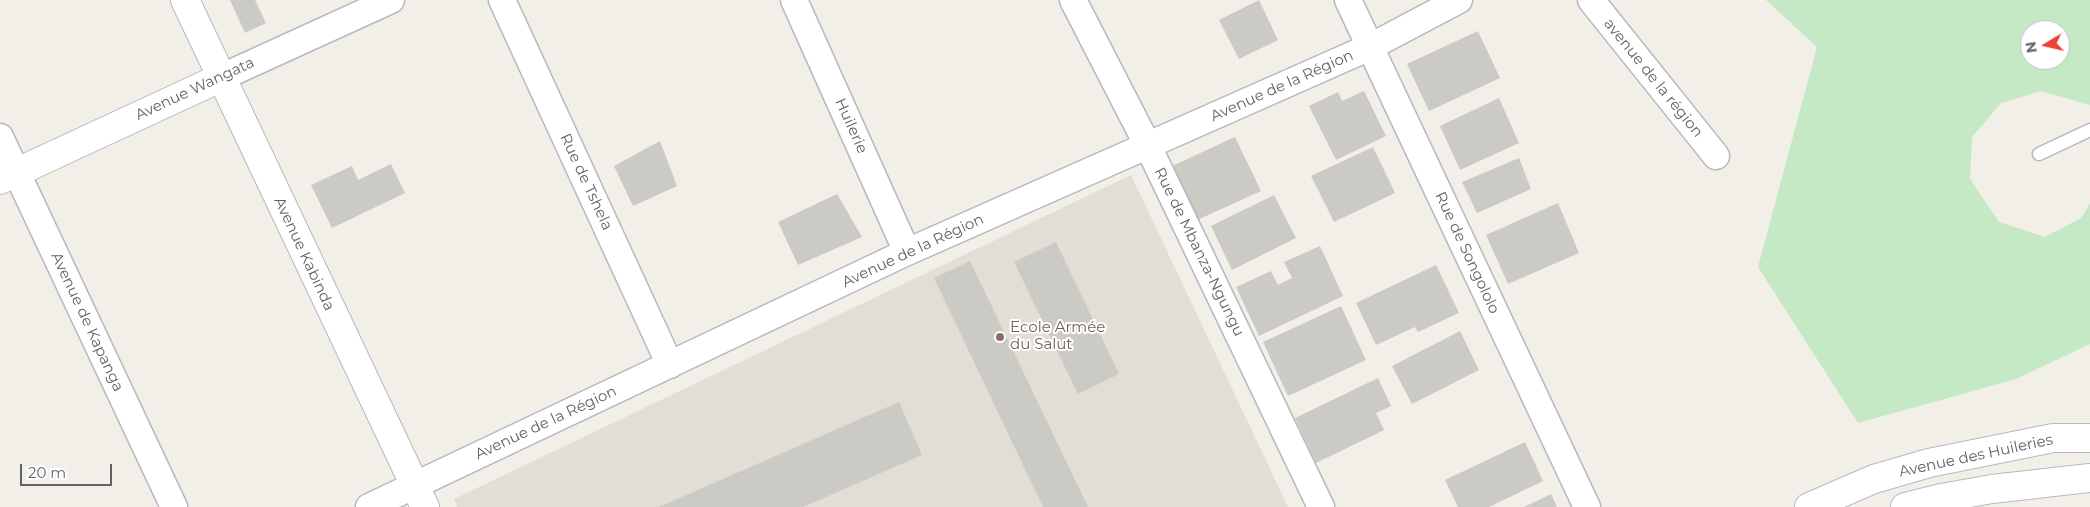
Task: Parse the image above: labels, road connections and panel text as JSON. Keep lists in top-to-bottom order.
{
  "streets": {
    "street": [
      "avenue de la région",
      "Avenue de la Région",
      "Avenue Wangata",
      "Huilerie",
      "Rue de Tshela",
      "Rue de Mbanza-Ngungu",
      "Rue de Songololo",
      "Avenue Kabinda",
      "Avenue de Kapanga",
      "Avenue des Huileries"
    ]
  },
  "crossings": [
    ["Avenue de la Région", "Huilerie"],
    ["Avenue de la Région", "Rue de Tshela"],
    ["Avenue de la Région", "Rue de Mbanza-Ngungu"],
    ["Avenue de la Région", "Rue de Songololo"],
    ["Avenue de la Région", "Avenue Kabinda"],
    ["Avenue Wangata", "Avenue Kabinda"],
    ["Avenue Wangata", "Avenue de Kapanga"]
  ],
  "places": ["Ecole Armée du Salut"],
  "scale_bar": "20 m",
  "north": "left"
}
